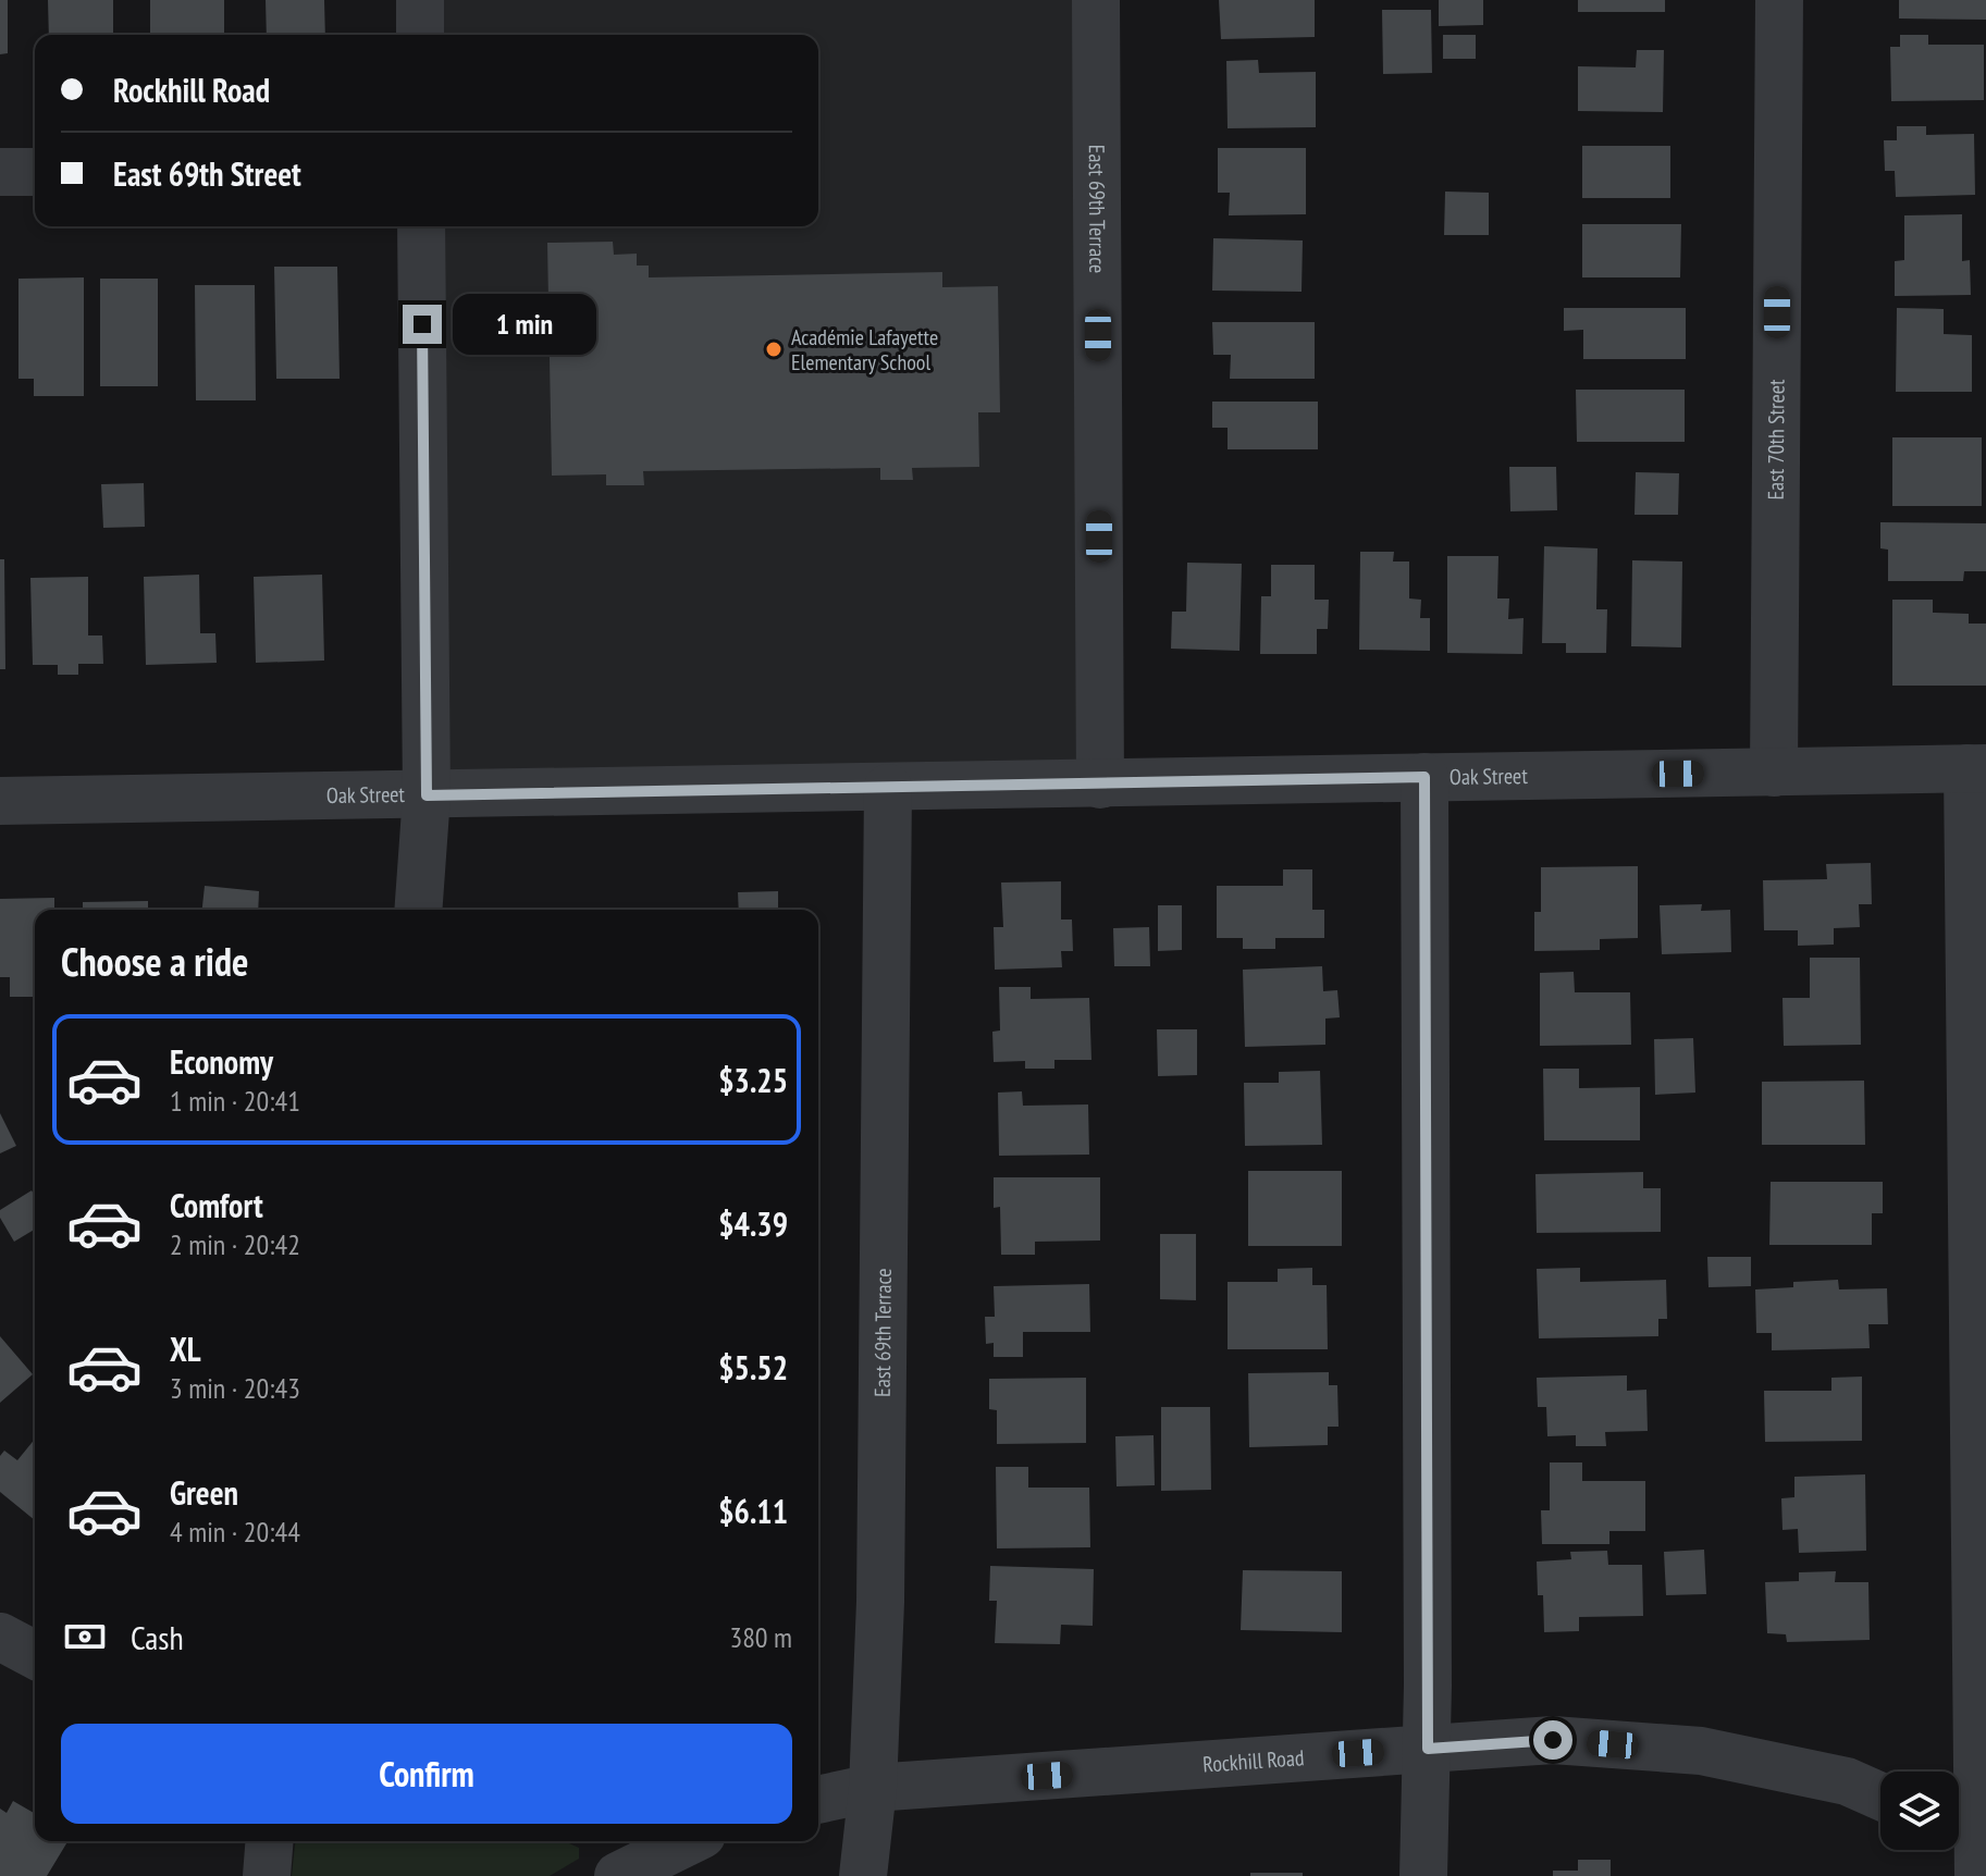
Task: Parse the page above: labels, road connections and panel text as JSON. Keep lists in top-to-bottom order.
{
  "streets": {
    "street": [
      "East 69th Terrace",
      "East 70th Street",
      "Oak Street",
      "Rockhill Road"
    ]
  },
  "crossings": [
    ["East 69th Terrace", "Oak Street"],
    ["East 69th Terrace", "Rockhill Road"],
    ["East 70th Street", "Oak Street"]
  ],
  "places": ["Académie Lafayette Elementary School"],
  "page": {
    "banner": ["Rockhill Road", "East 69th Street"],
    "bubble": "1 min",
    "heading": "Choose a ride",
    "list": [
      {
        "name": "Economy",
        "note": "1 min · 20:41",
        "value": "$3.25"
      },
      {
        "name": "Comfort",
        "note": "2 min · 20:42",
        "value": "$4.39"
      },
      {
        "name": "XL",
        "note": "3 min · 20:43",
        "value": "$5.52"
      },
      {
        "name": "Green",
        "note": "4 min · 20:44",
        "value": "$6.11"
      }
    ],
    "pay": ["Cash", "380 m"],
    "buttons": "Confirm"
  }
}
